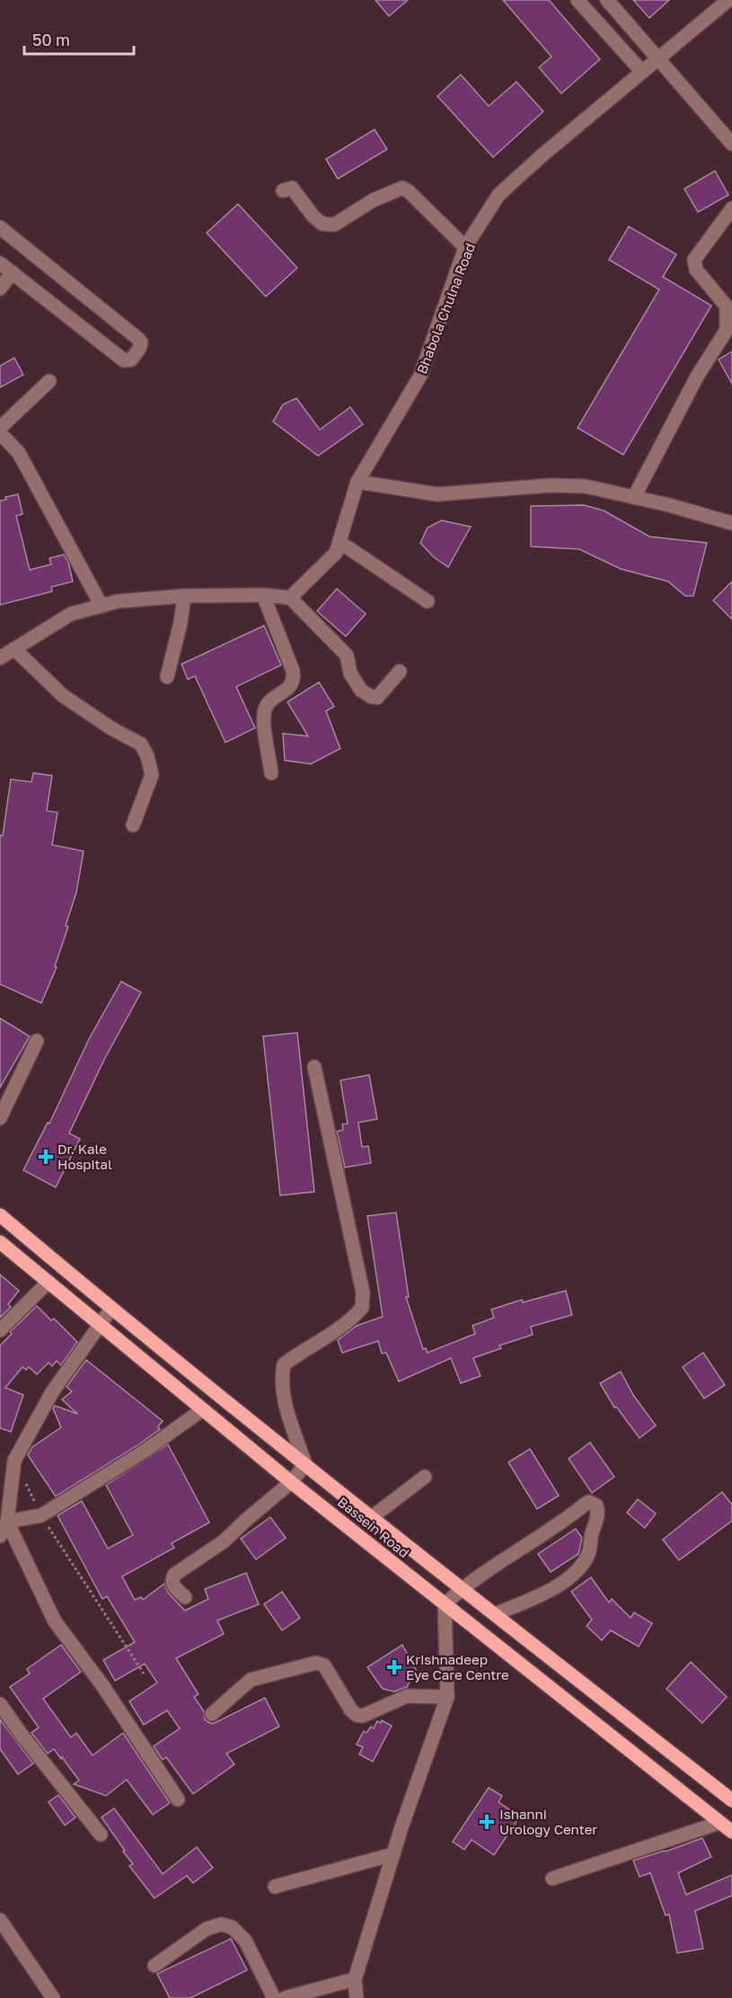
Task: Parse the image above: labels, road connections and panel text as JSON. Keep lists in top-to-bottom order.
{
  "streets": {
    "main road": ["Bassein Road"],
    "street": ["Bhabola Chulna Road"]
  },
  "places": {
    "health": ["Dr. Kale Hospital", "Krishnadeep Eye Care Centre", "Ishanni Urology Center"]
  },
  "scale_bar": "50 m"
}
